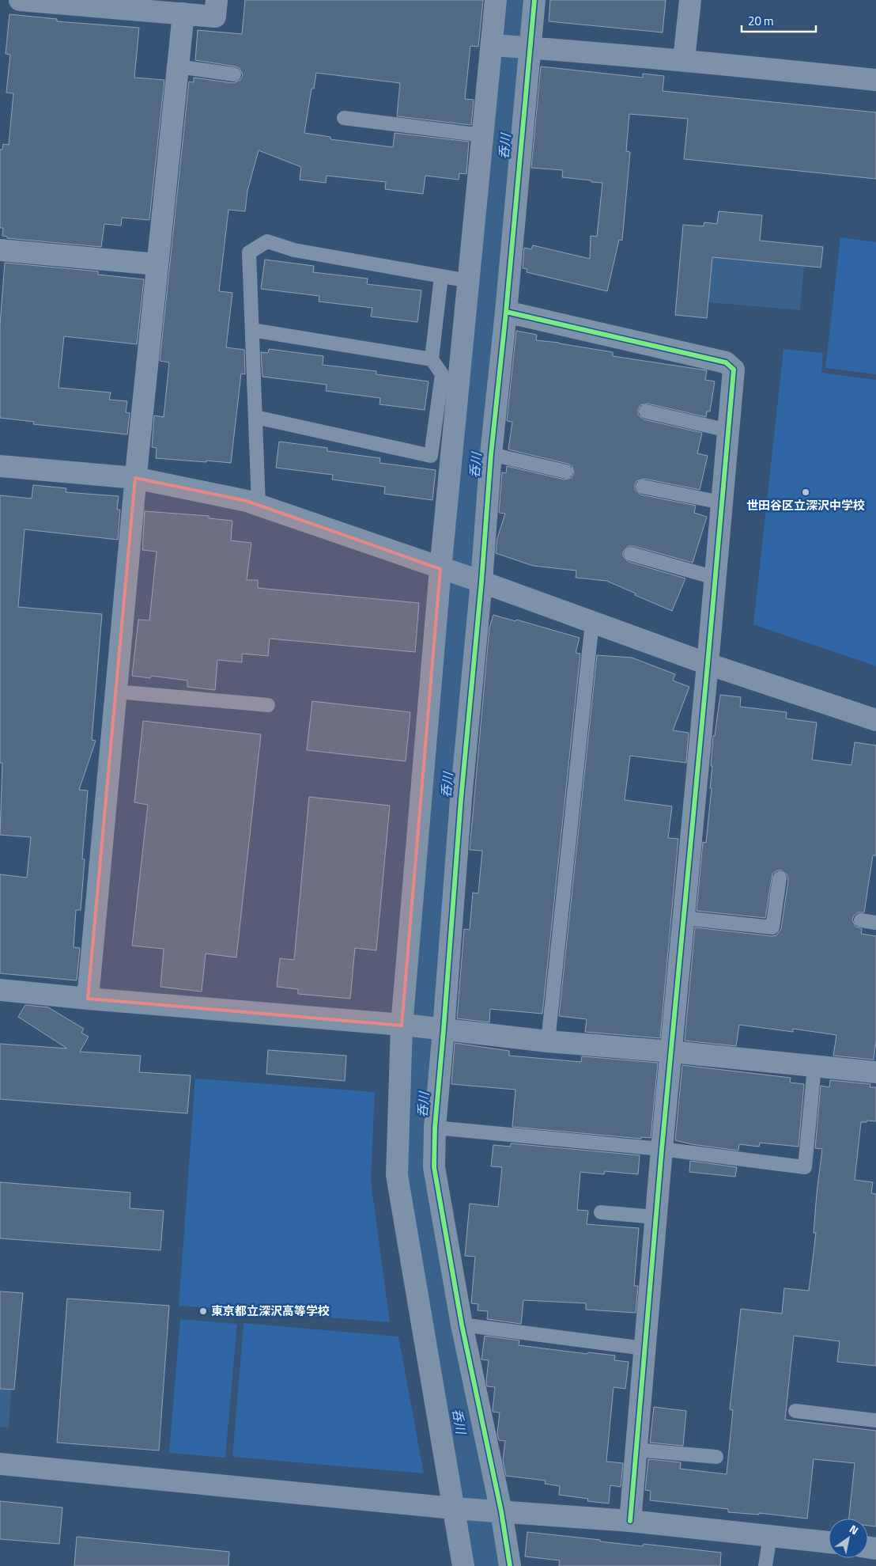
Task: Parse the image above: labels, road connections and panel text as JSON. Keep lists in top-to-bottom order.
{
  "water": ["呑川"],
  "places": ["世田谷区立深沢中学校", "東京都立深沢高等学校"],
  "scale_bar": "20 m",
  "north": "top right"
}
